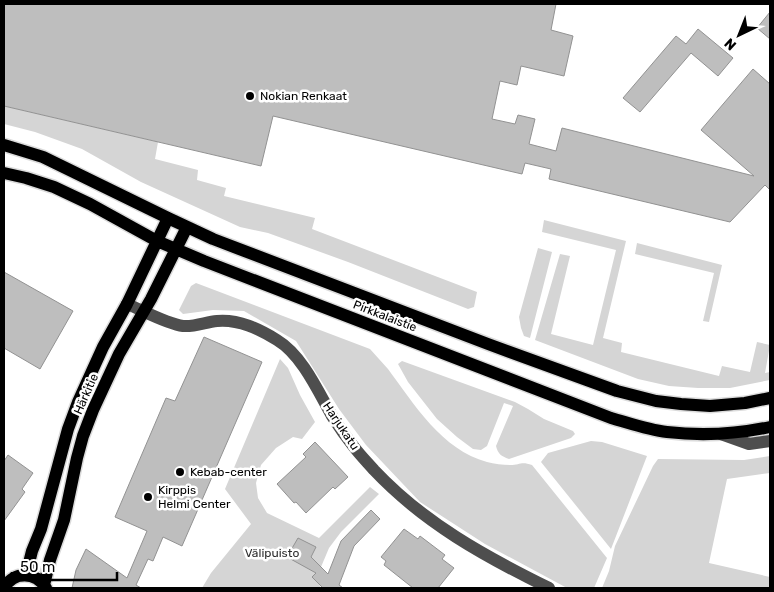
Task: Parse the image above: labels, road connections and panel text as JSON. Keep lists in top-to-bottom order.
{
  "streets": {
    "main road": ["Pirkkalaistie", "Härkitie"],
    "street": ["Harjukatu"]
  },
  "crossings": [
    ["Pirkkalaistie", "Härkitie"],
    ["Härkitie", "Harjukatu"]
  ],
  "parks": ["Välipuisto"],
  "places": ["Nokian Renkaat", "Kebab-center", "Kirppis Helmi Center"],
  "scale_bar": "50 m",
  "north": "bottom left"
}
